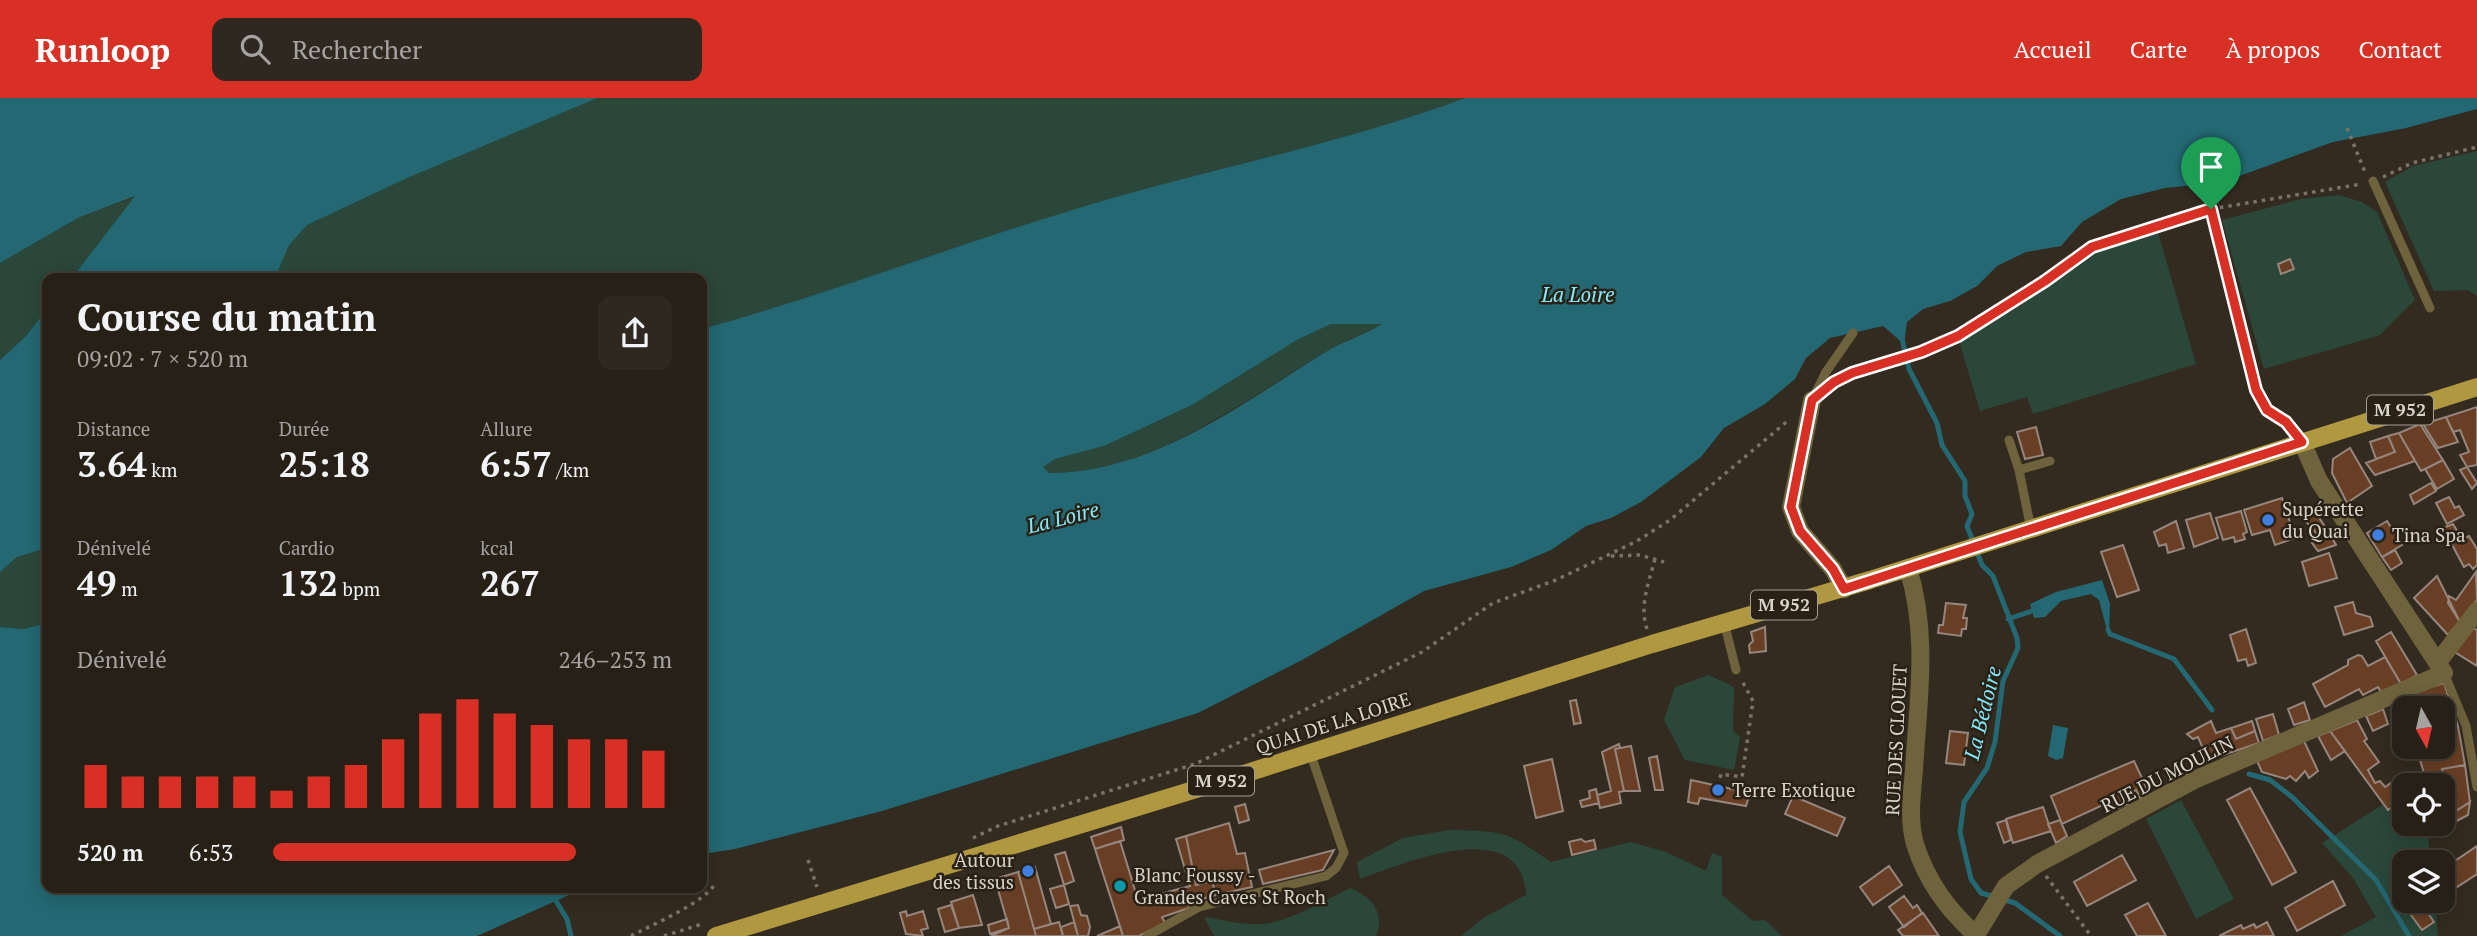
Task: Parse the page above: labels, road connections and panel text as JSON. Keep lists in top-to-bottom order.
{
  "streets": {
    "main road": ["M 952", "QUAI DE LA LOIRE"],
    "street": ["RUE DES CLOUET", "RUE DU MOULIN"]
  },
  "crossings": [
    ["M 952", "QUAI DE LA LOIRE"],
    ["M 952", "RUE DES CLOUET"],
    ["RUE DES CLOUET", "RUE DU MOULIN"]
  ],
  "water": ["La Loire", "La Bédoire"],
  "places": [
    "Supérette du Quai",
    "Tina Spa",
    "Terre Exotique",
    "Autour des tissus",
    "Blanc Foussy - Grandes Caves St Roch"
  ],
  "north": "bottom",
  "page": {
    "header": "Runloop",
    "search": "Rechercher",
    "nav": [
      "Accueil",
      "Carte",
      "À propos",
      "Contact"
    ],
    "heading": ["Course du matin", "09:02 · 7 × 520 m"],
    "stats": [
      ["Distance", "3.64 km"],
      ["Durée", "25:18"],
      ["Allure", "6:57 /km"],
      ["Dénivelé", "49 m"],
      ["Cardio", "132 bpm"],
      ["kcal", "267"]
    ],
    "chart": ["Dénivelé", "246–253 m"],
    "list": [
      {
        "name": "520 m",
        "note": "6:53"
      }
    ]
  }
}
